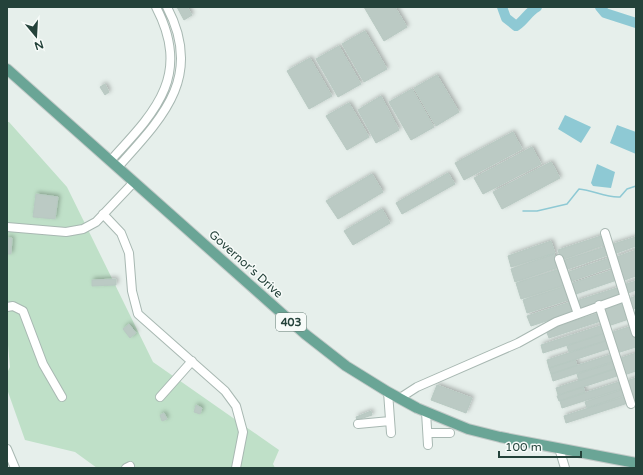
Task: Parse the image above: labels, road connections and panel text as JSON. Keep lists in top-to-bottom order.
{
  "streets": {
    "main road": ["Governor's Drive", "403"]
  },
  "scale_bar": "100 m",
  "north": "bottom"
}
